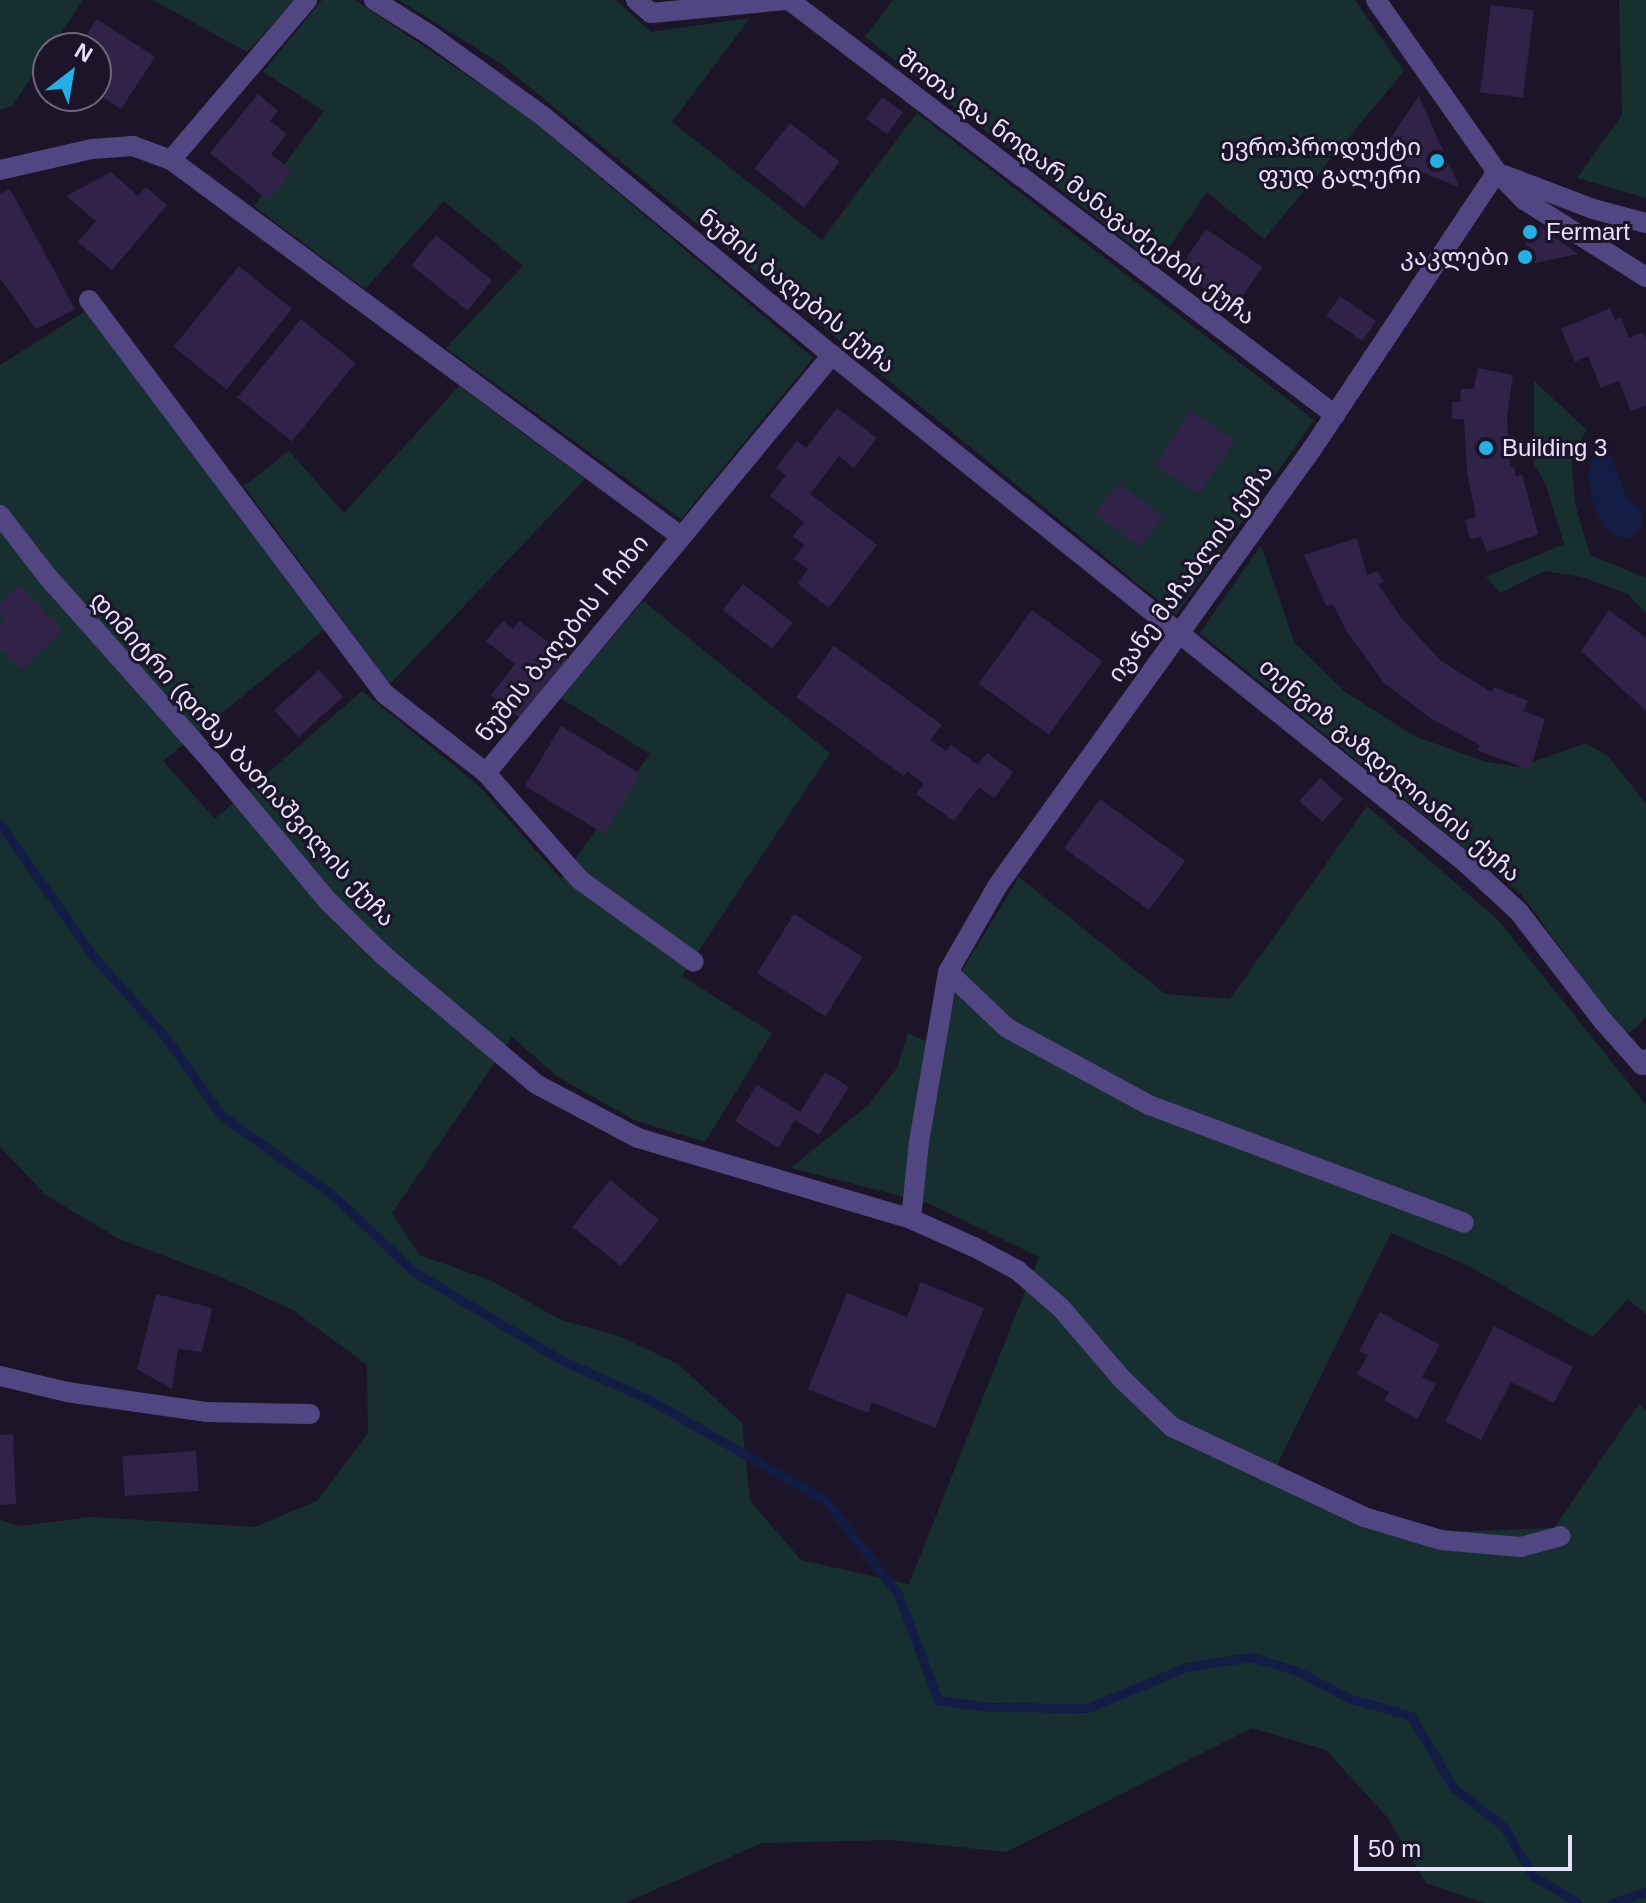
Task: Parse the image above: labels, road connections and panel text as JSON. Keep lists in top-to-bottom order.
{
  "streets": {
    "street": [
      "შოთა და ნოდარ მანაგაძეების ქუჩა",
      "ნუშის ბაღების ქუჩა",
      "ივანე მაჩაბლის ქუჩა",
      "ნუშის ბაღების I ჩიხი",
      "დიმიტრი (დიმა) ბათიაშვილის ქუჩა",
      "თენგიზ გაზდელიანის ქუჩა"
    ]
  },
  "crossings": [
    ["შოთა და ნოდარ მანაგაძეების ქუჩა", "ივანე მაჩაბლის ქუჩა"],
    ["ნუშის ბაღების ქუჩა", "ივანე მაჩაბლის ქუჩა"],
    ["ნუშის ბაღების ქუჩა", "ნუშის ბაღების I ჩიხი"],
    ["ნუშის ბაღების ქუჩა", "თენგიზ გაზდელიანის ქუჩა"],
    ["ივანე მაჩაბლის ქუჩა", "დიმიტრი (დიმა) ბათიაშვილის ქუჩა"],
    ["ივანე მაჩაბლის ქუჩა", "თენგიზ გაზდელიანის ქუჩა"]
  ],
  "places": [
    "ევროპროდუქტი ფუდ გალერი",
    "Fermart",
    "კაკლები",
    "Building 3"
  ],
  "scale_bar": "50 m",
  "north": "top right"
}
